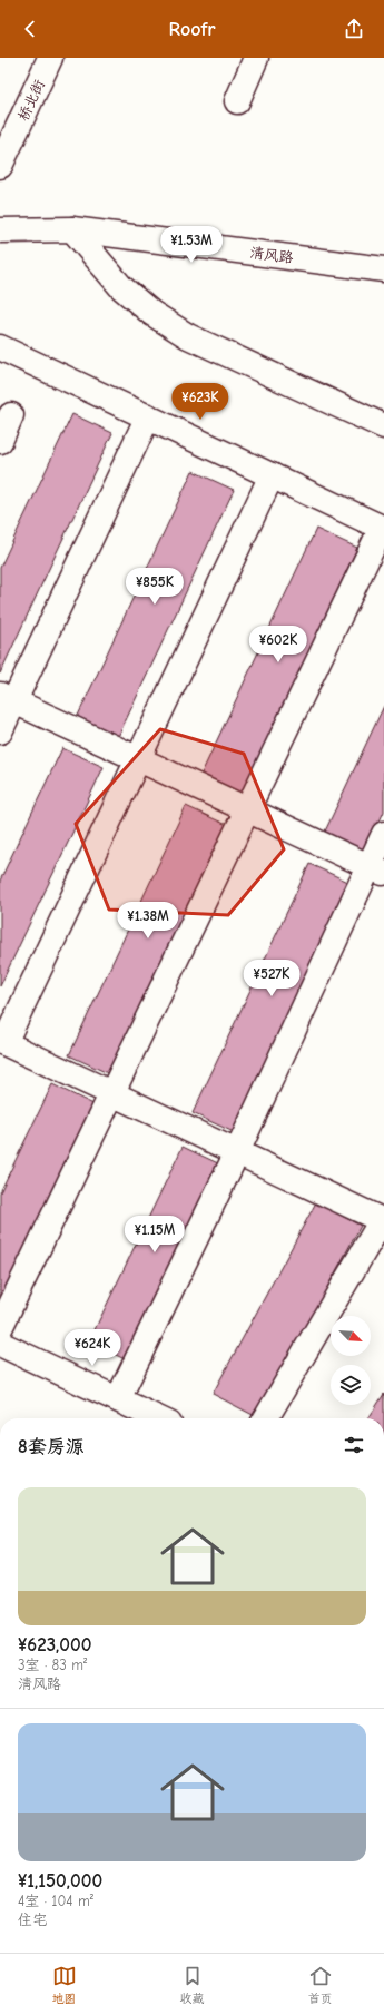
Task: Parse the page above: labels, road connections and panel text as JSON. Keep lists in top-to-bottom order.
{
  "streets": {
    "street": ["桥北街", "清风路"]
  },
  "north": "bottom right",
  "page": {
    "header": "Roofr",
    "price": [
      "¥1.53M",
      "¥623K",
      "¥855K",
      "¥602K",
      "¥1.38M",
      "¥527K",
      "¥1.15M",
      "¥624K"
    ],
    "heading": "8套房源",
    "list": [
      {
        "name": "¥623,000",
        "note": "3室 · 83 m² · 清风路"
      },
      {
        "name": "¥1,150,000",
        "note": "4室 · 104 m² · 住宅"
      }
    ],
    "tabs": ["地图", "收藏", "首页"]
  }
}
